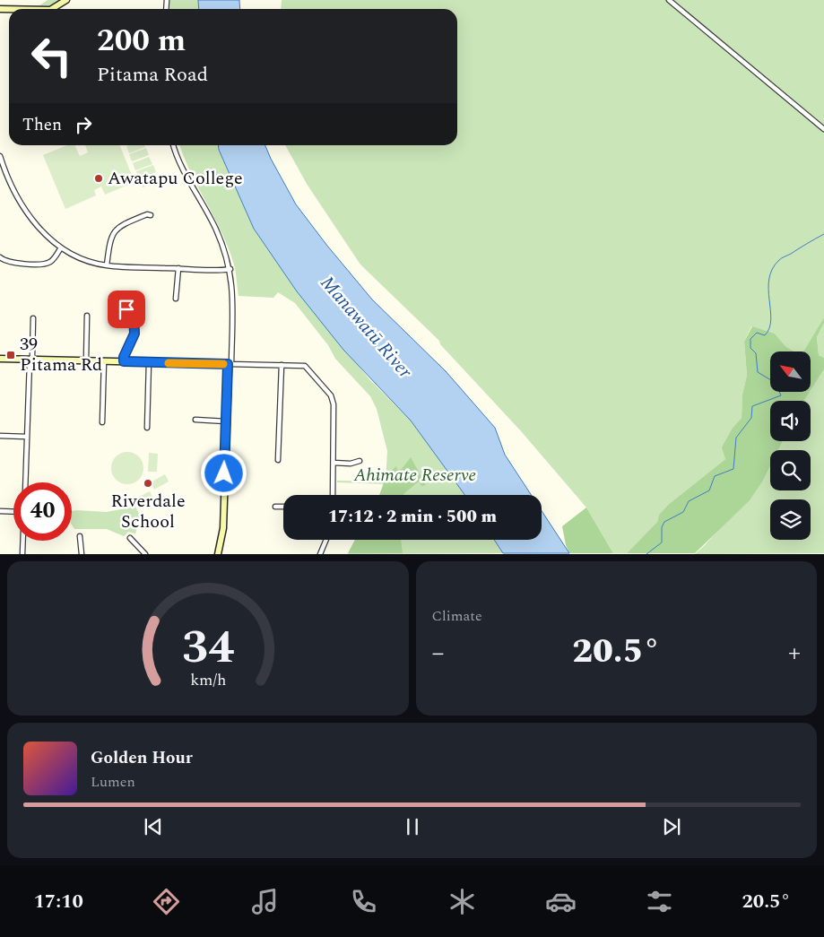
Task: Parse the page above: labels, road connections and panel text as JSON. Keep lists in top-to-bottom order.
{
  "water": ["Manawatū River"],
  "parks": ["Ahimate Reserve"],
  "places": {
    "other": ["Awatapu College", "Riverdale School"],
    "transit": ["39 Pitama Rd"]
  },
  "north": "top left",
  "page": {
    "turn": ["200 m", "Pitama Road"],
    "then": "Then",
    "limit": "40",
    "trip": "17:12 · 2 min · 500 m",
    "tile": "Climate",
    "heat": ["−", "20.5°", "+"],
    "song": ["Golden Hour", "Lumen"],
    "tabs": ["17:10", "20.5°"],
    "gauge": ["34", "km/h"]
  }
}
